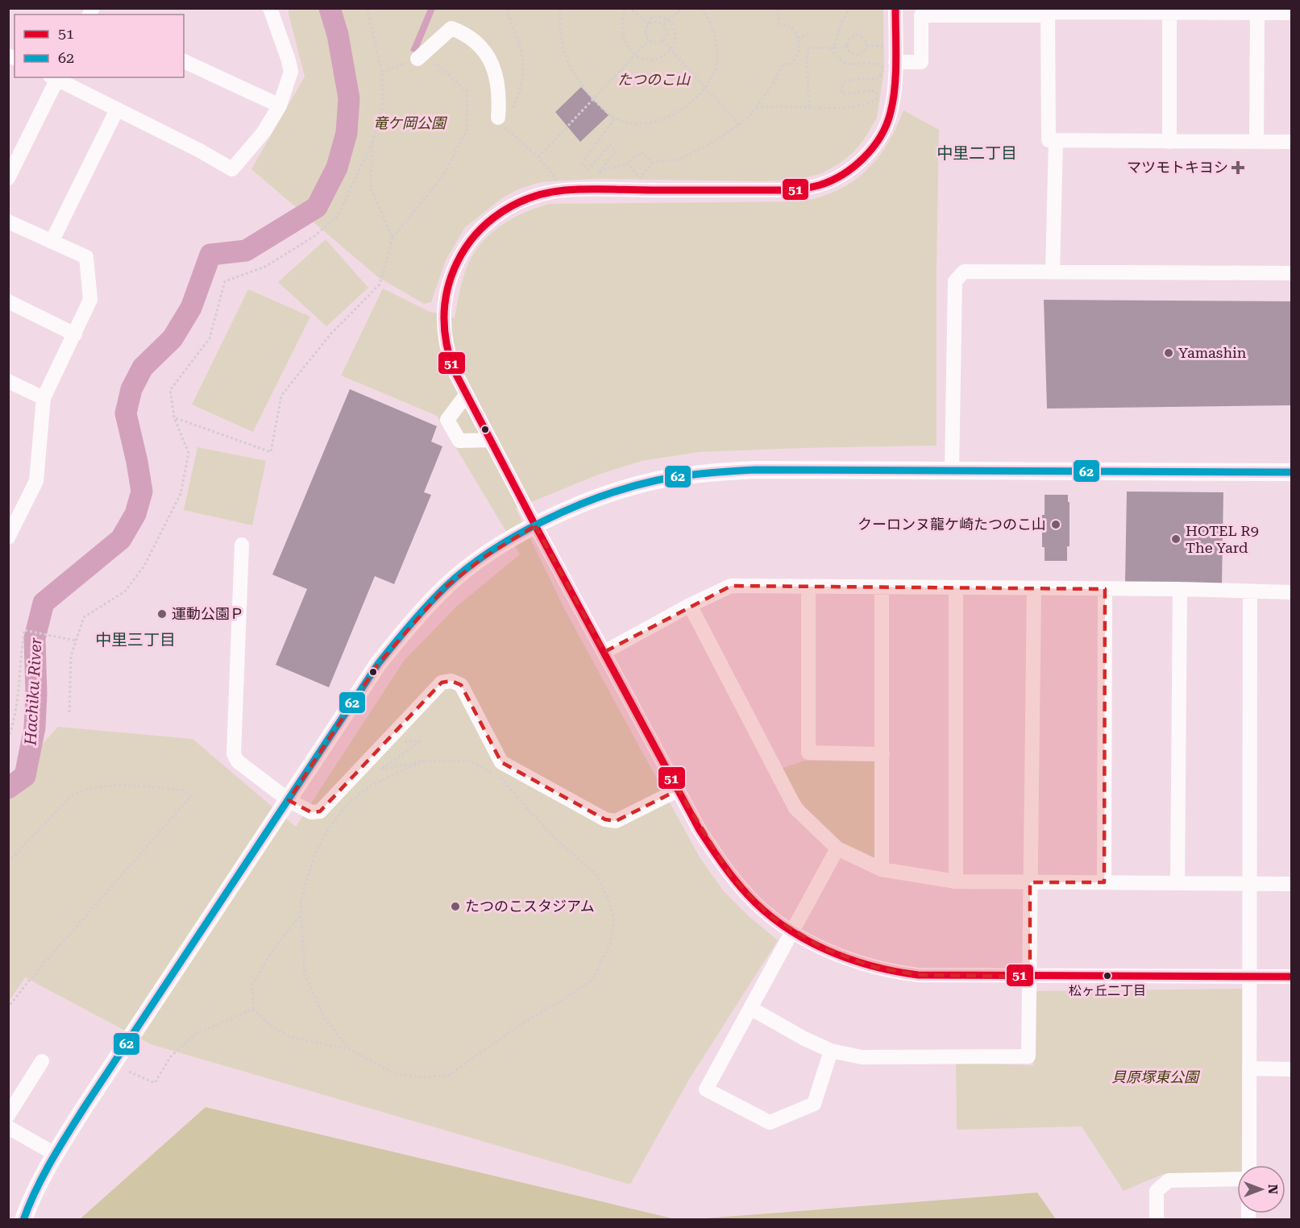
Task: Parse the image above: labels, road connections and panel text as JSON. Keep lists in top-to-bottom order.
{
  "districts": ["中里二丁目", "中里三丁目"],
  "water": ["Hachiku River"],
  "parks": ["たつのこ山", "竜ケ岡公園", "貝原塚東公園"],
  "places": {
    "health": ["マツモトキヨシ"],
    "other": [
      "Yamashin",
      "クーロンヌ龍ケ崎たつのこ山",
      "HOTEL R9 The Yard",
      "運動公園Ｐ",
      "たつのこスタジアム",
      "松ヶ丘二丁目"
    ]
  },
  "lines": ["transit line 51", "transit line 62"],
  "legend": ["51", "62"],
  "north": "right"
}
